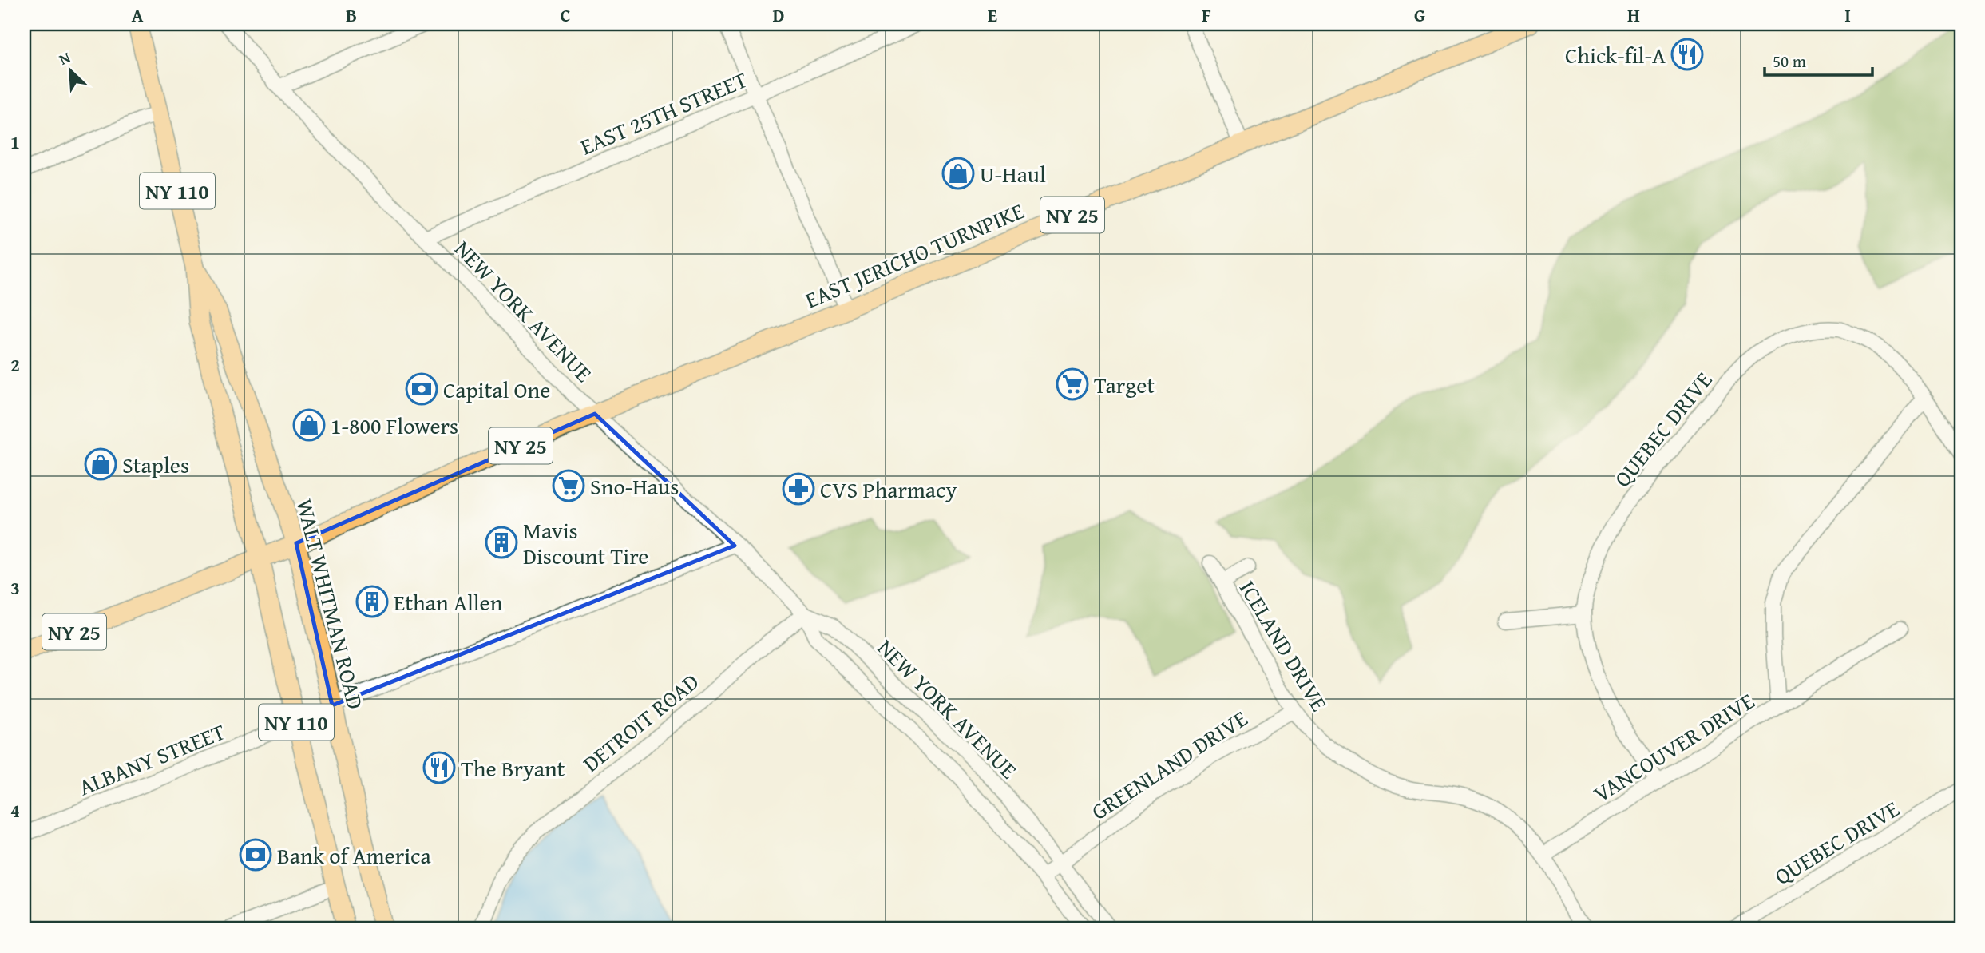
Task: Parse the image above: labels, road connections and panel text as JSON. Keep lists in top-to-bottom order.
{
  "streets": {
    "main road": [
      "NY 110",
      "NY 25",
      "EAST JERICHO TURNPIKE",
      "WALT WHITMAN ROAD"
    ],
    "street": [
      "EAST 25TH STREET",
      "NEW YORK AVENUE",
      "QUEBEC DRIVE",
      "ICELAND DRIVE",
      "DETROIT ROAD",
      "VANCOUVER DRIVE",
      "ALBANY STREET",
      "GREENLAND DRIVE"
    ]
  },
  "crossings": [
    ["EAST 25TH STREET", "NEW YORK AVENUE"],
    ["NY 25", "EAST JERICHO TURNPIKE"],
    ["NY 25", "NEW YORK AVENUE"],
    ["NY 25", "WALT WHITMAN ROAD"],
    ["EAST JERICHO TURNPIKE", "NEW YORK AVENUE"],
    ["NEW YORK AVENUE", "DETROIT ROAD"],
    ["NEW YORK AVENUE", "GREENLAND DRIVE"],
    ["QUEBEC DRIVE", "VANCOUVER DRIVE"],
    ["WALT WHITMAN ROAD", "ALBANY STREET"],
    ["ICELAND DRIVE", "VANCOUVER DRIVE"],
    ["ICELAND DRIVE", "GREENLAND DRIVE"]
  ],
  "places": {
    "restaurant": ["Chick-fil-A", "The Bryant"],
    "shop": ["U-Haul", "1-800 Flowers", "Staples"],
    "supermarket": ["Target", "Sno-Haus"],
    "bank": ["Capital One", "Bank of America"],
    "pharmacy": ["CVS Pharmacy"],
    "building": ["Mavis Discount Tire", "Ethan Allen"]
  },
  "scale_bar": "50 m",
  "north": "top left",
  "grid": {
    "columns": [
      "A",
      "B",
      "C",
      "D",
      "E",
      "F",
      "G",
      "H",
      "I"
    ],
    "rows": [
      "1",
      "2",
      "3",
      "4"
    ]
  }
}
